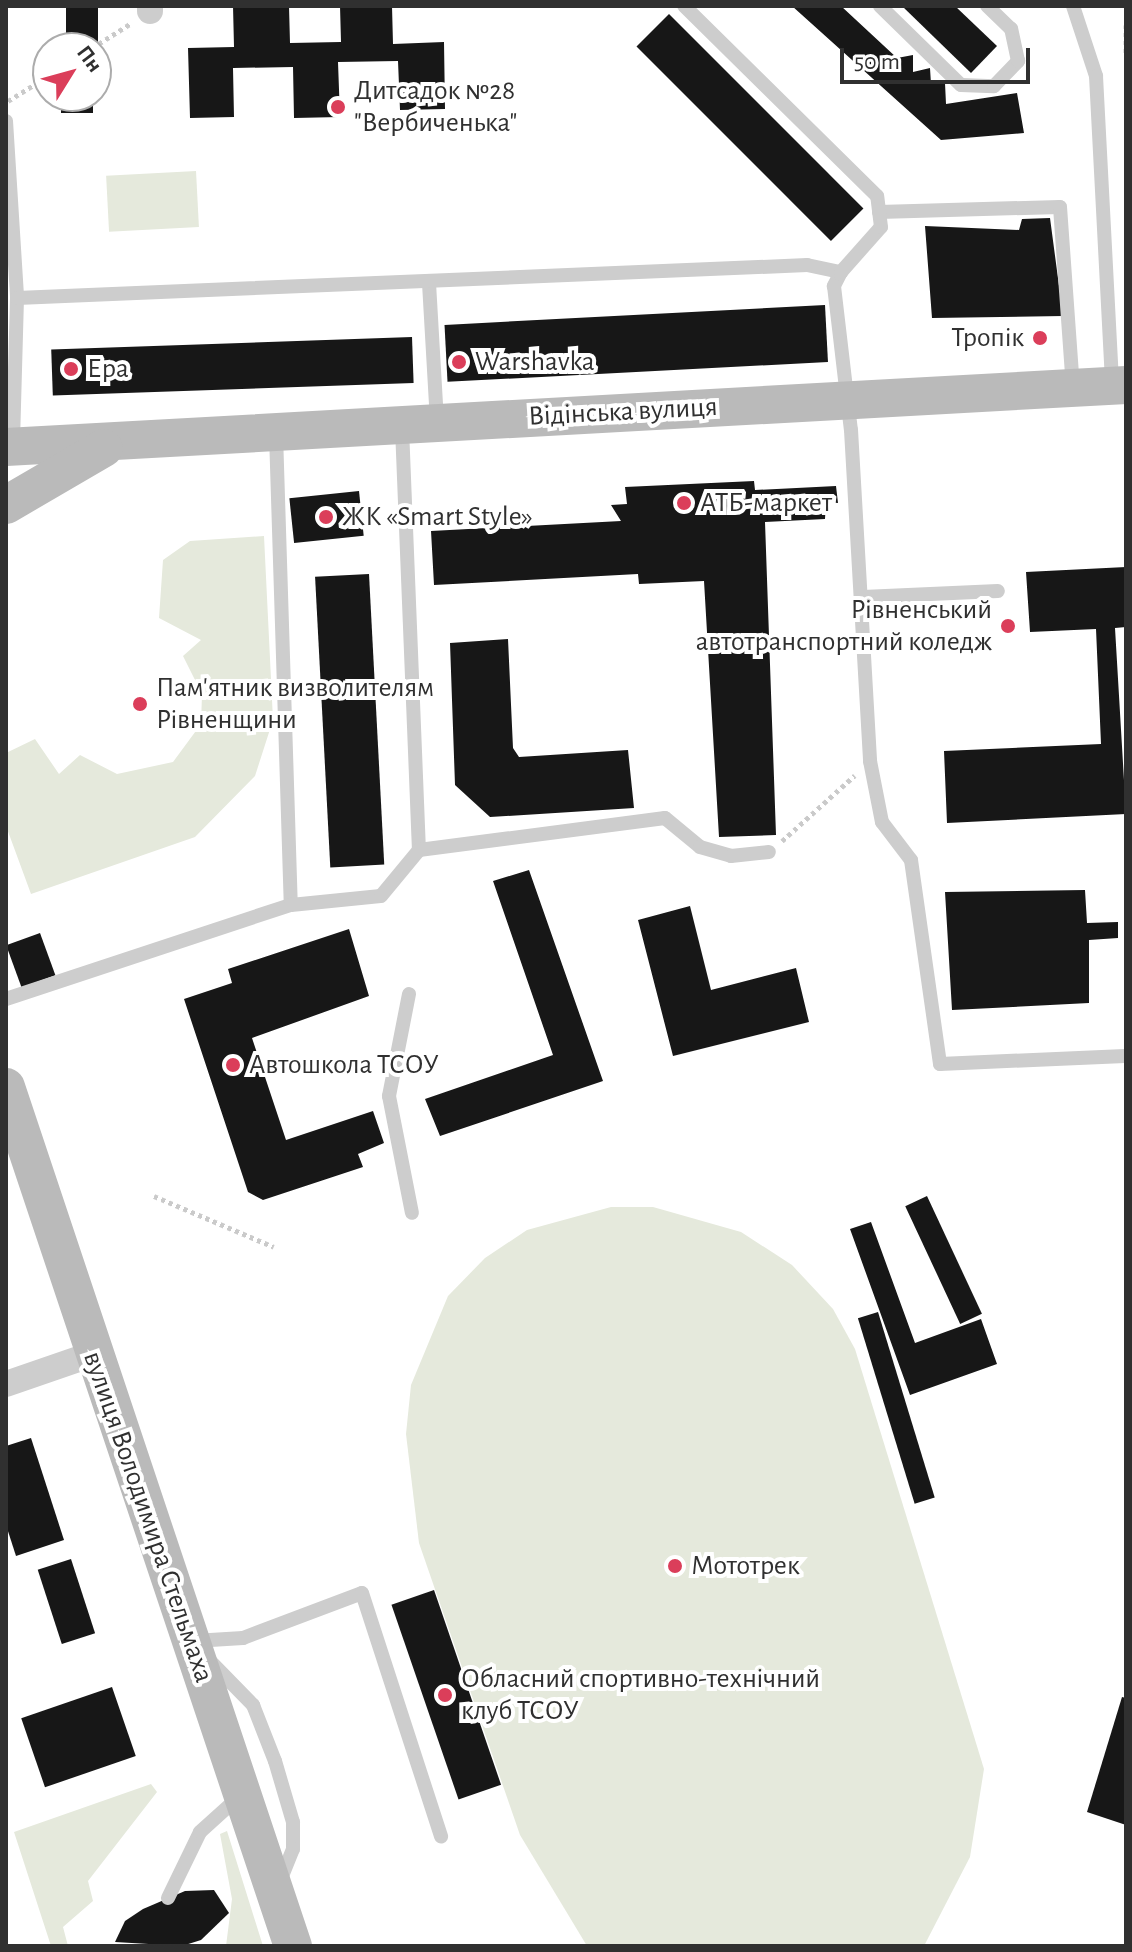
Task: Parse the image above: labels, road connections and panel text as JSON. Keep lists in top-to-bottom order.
{
  "streets": {
    "main road": ["Відінська вулиця", "вулиця Володимира Стельмаха"]
  },
  "places": [
    "Дитсадок №28 \"Вербиченька\"",
    "Тропік",
    "Warshavka",
    "Ера",
    "АТБ-маркет",
    "ЖК «Smart Style»",
    "Рівненський автотранспортний коледж",
    "Пам'ятник визволителям Рівненщини",
    "Автошкола ТСОУ",
    "Мототрек",
    "Обласний спортивно-технічний клуб ТСОУ"
  ],
  "scale_bar": "50 m",
  "north": "top right"
}
